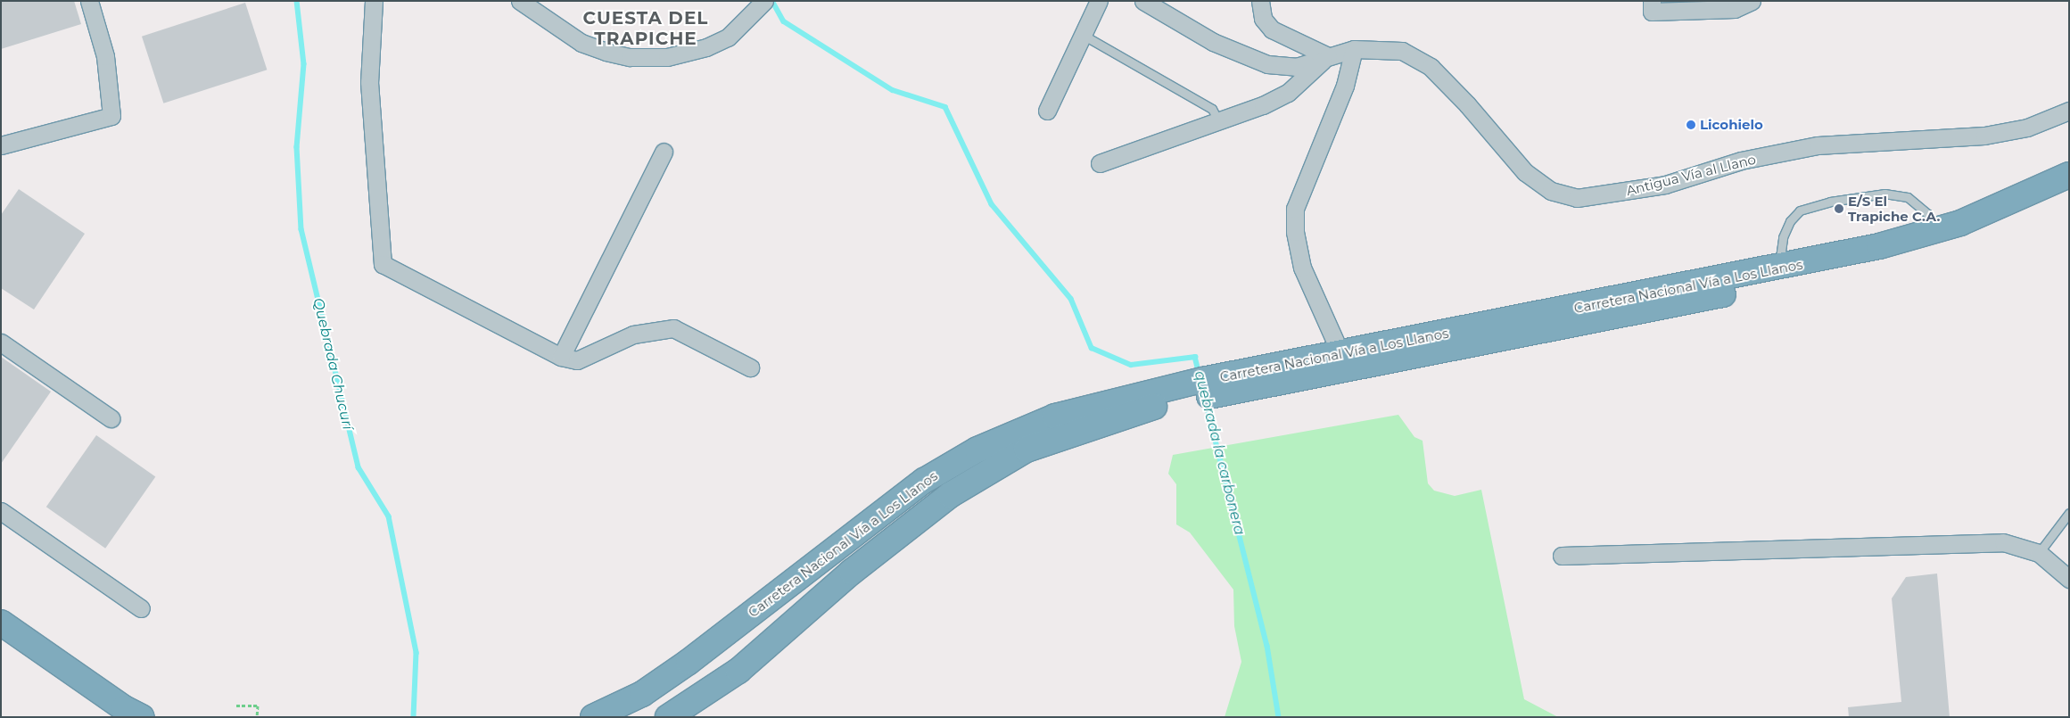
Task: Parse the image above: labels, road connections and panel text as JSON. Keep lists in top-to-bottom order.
{
  "streets": {
    "highway": ["Carretera Nacional Vía a Los Llanos"],
    "street": ["Antigua Vía al Llano"]
  },
  "districts": ["CUESTA DEL TRAPICHE"],
  "water": ["Quebrada Chucurí", "quebrada la carbonera"],
  "places": ["Licohielo", "E/S El Trapiche C.A."]
}
